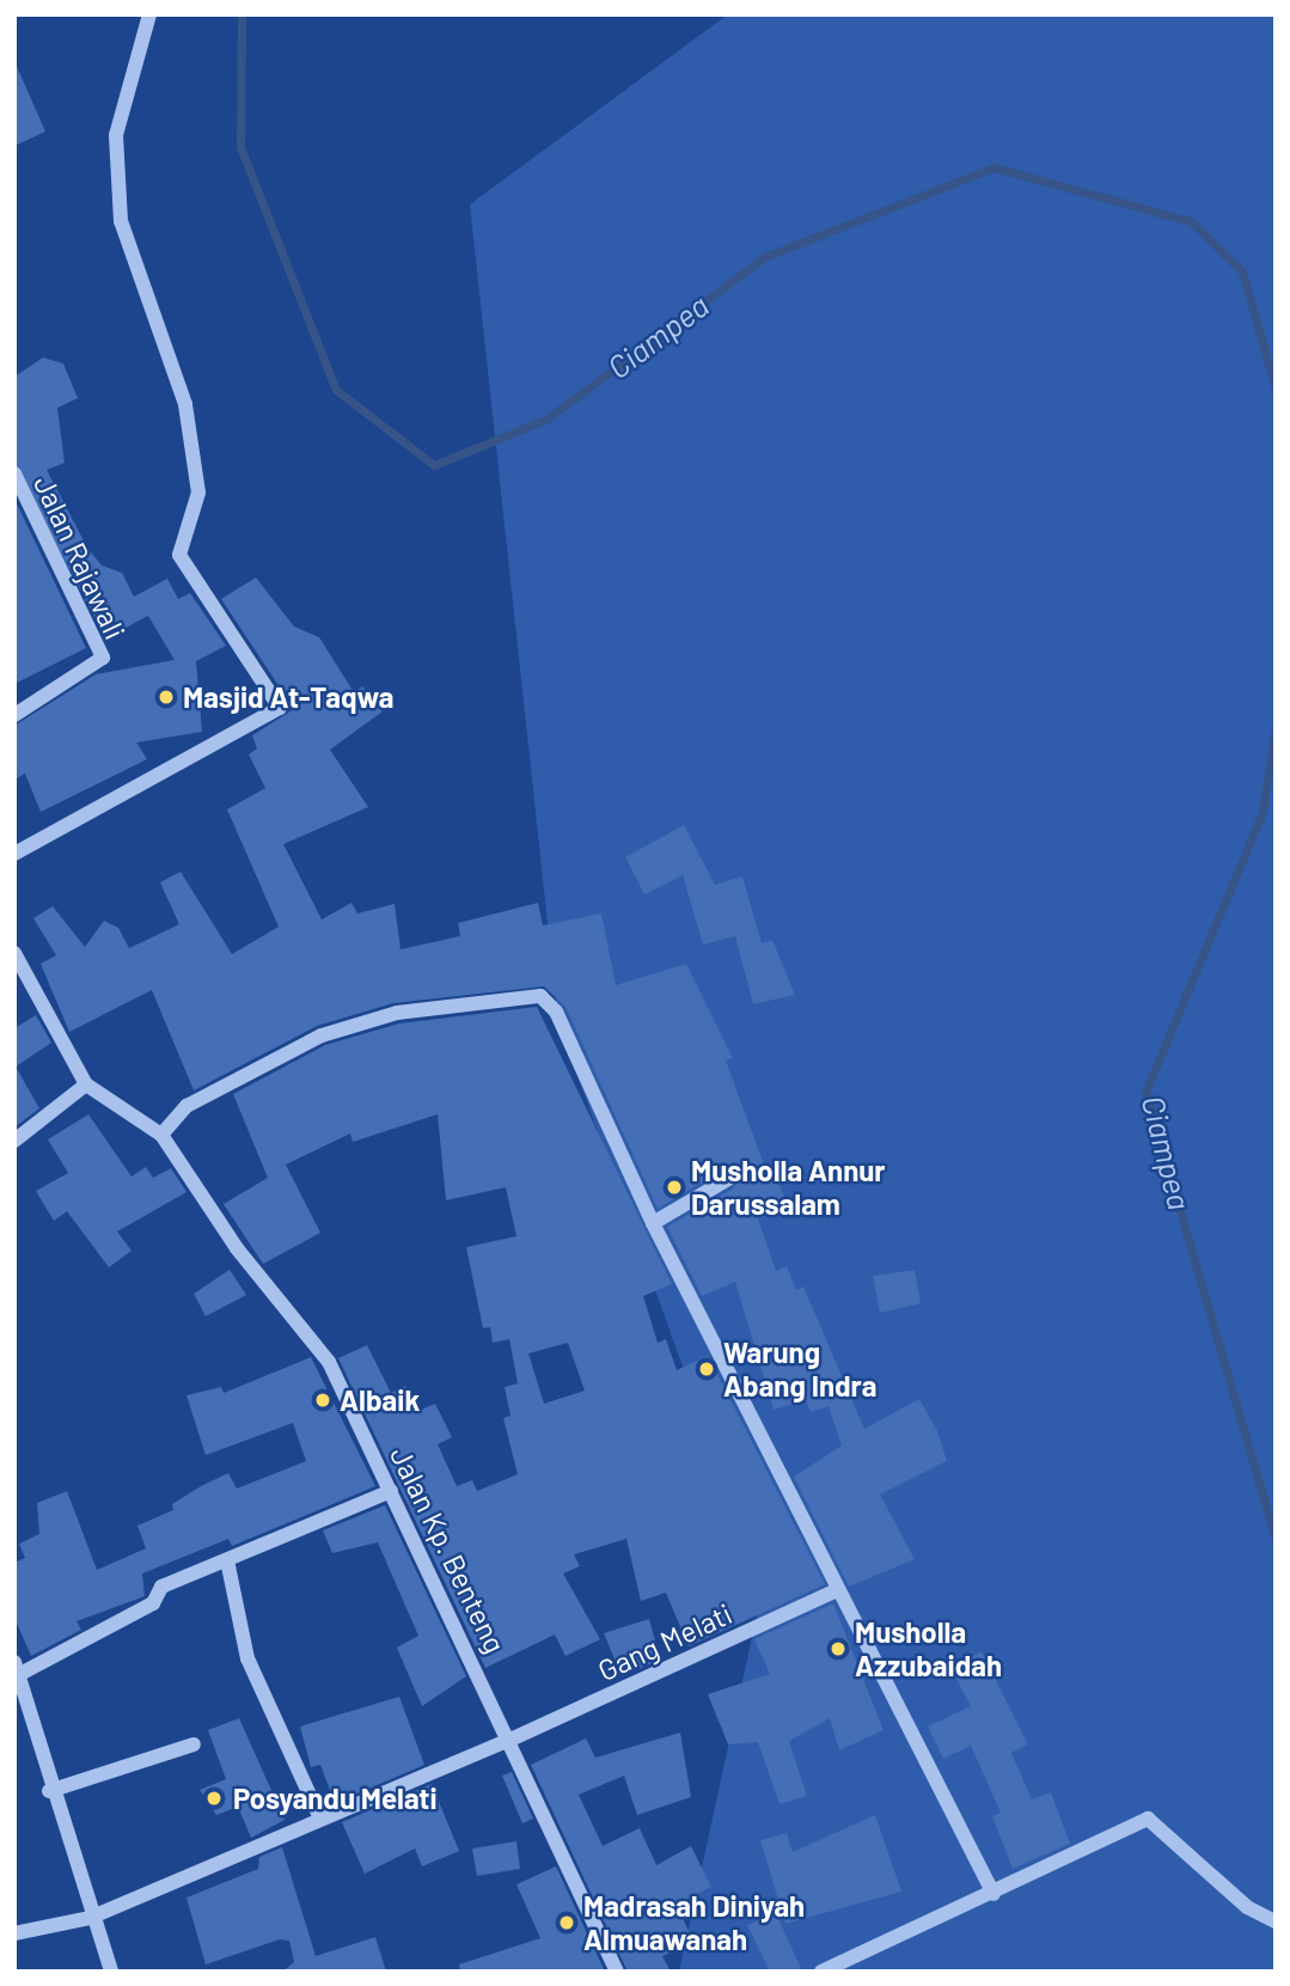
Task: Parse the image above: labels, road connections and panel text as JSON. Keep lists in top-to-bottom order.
{
  "streets": {
    "street": ["Jalan Rajawali", "Jalan Kp. Benteng", "Gang Melati"]
  },
  "crossings": [
    ["Jalan Kp. Benteng", "Gang Melati"]
  ],
  "water": ["Ciampea"],
  "places": [
    "Masjid At-Taqwa",
    "Musholla Annur Darussalam",
    "Warung Abang Indra",
    "Albaik",
    "Musholla Azzubaidah",
    "Posyandu Melati",
    "Madrasah Diniyah Almuawanah"
  ]
}
